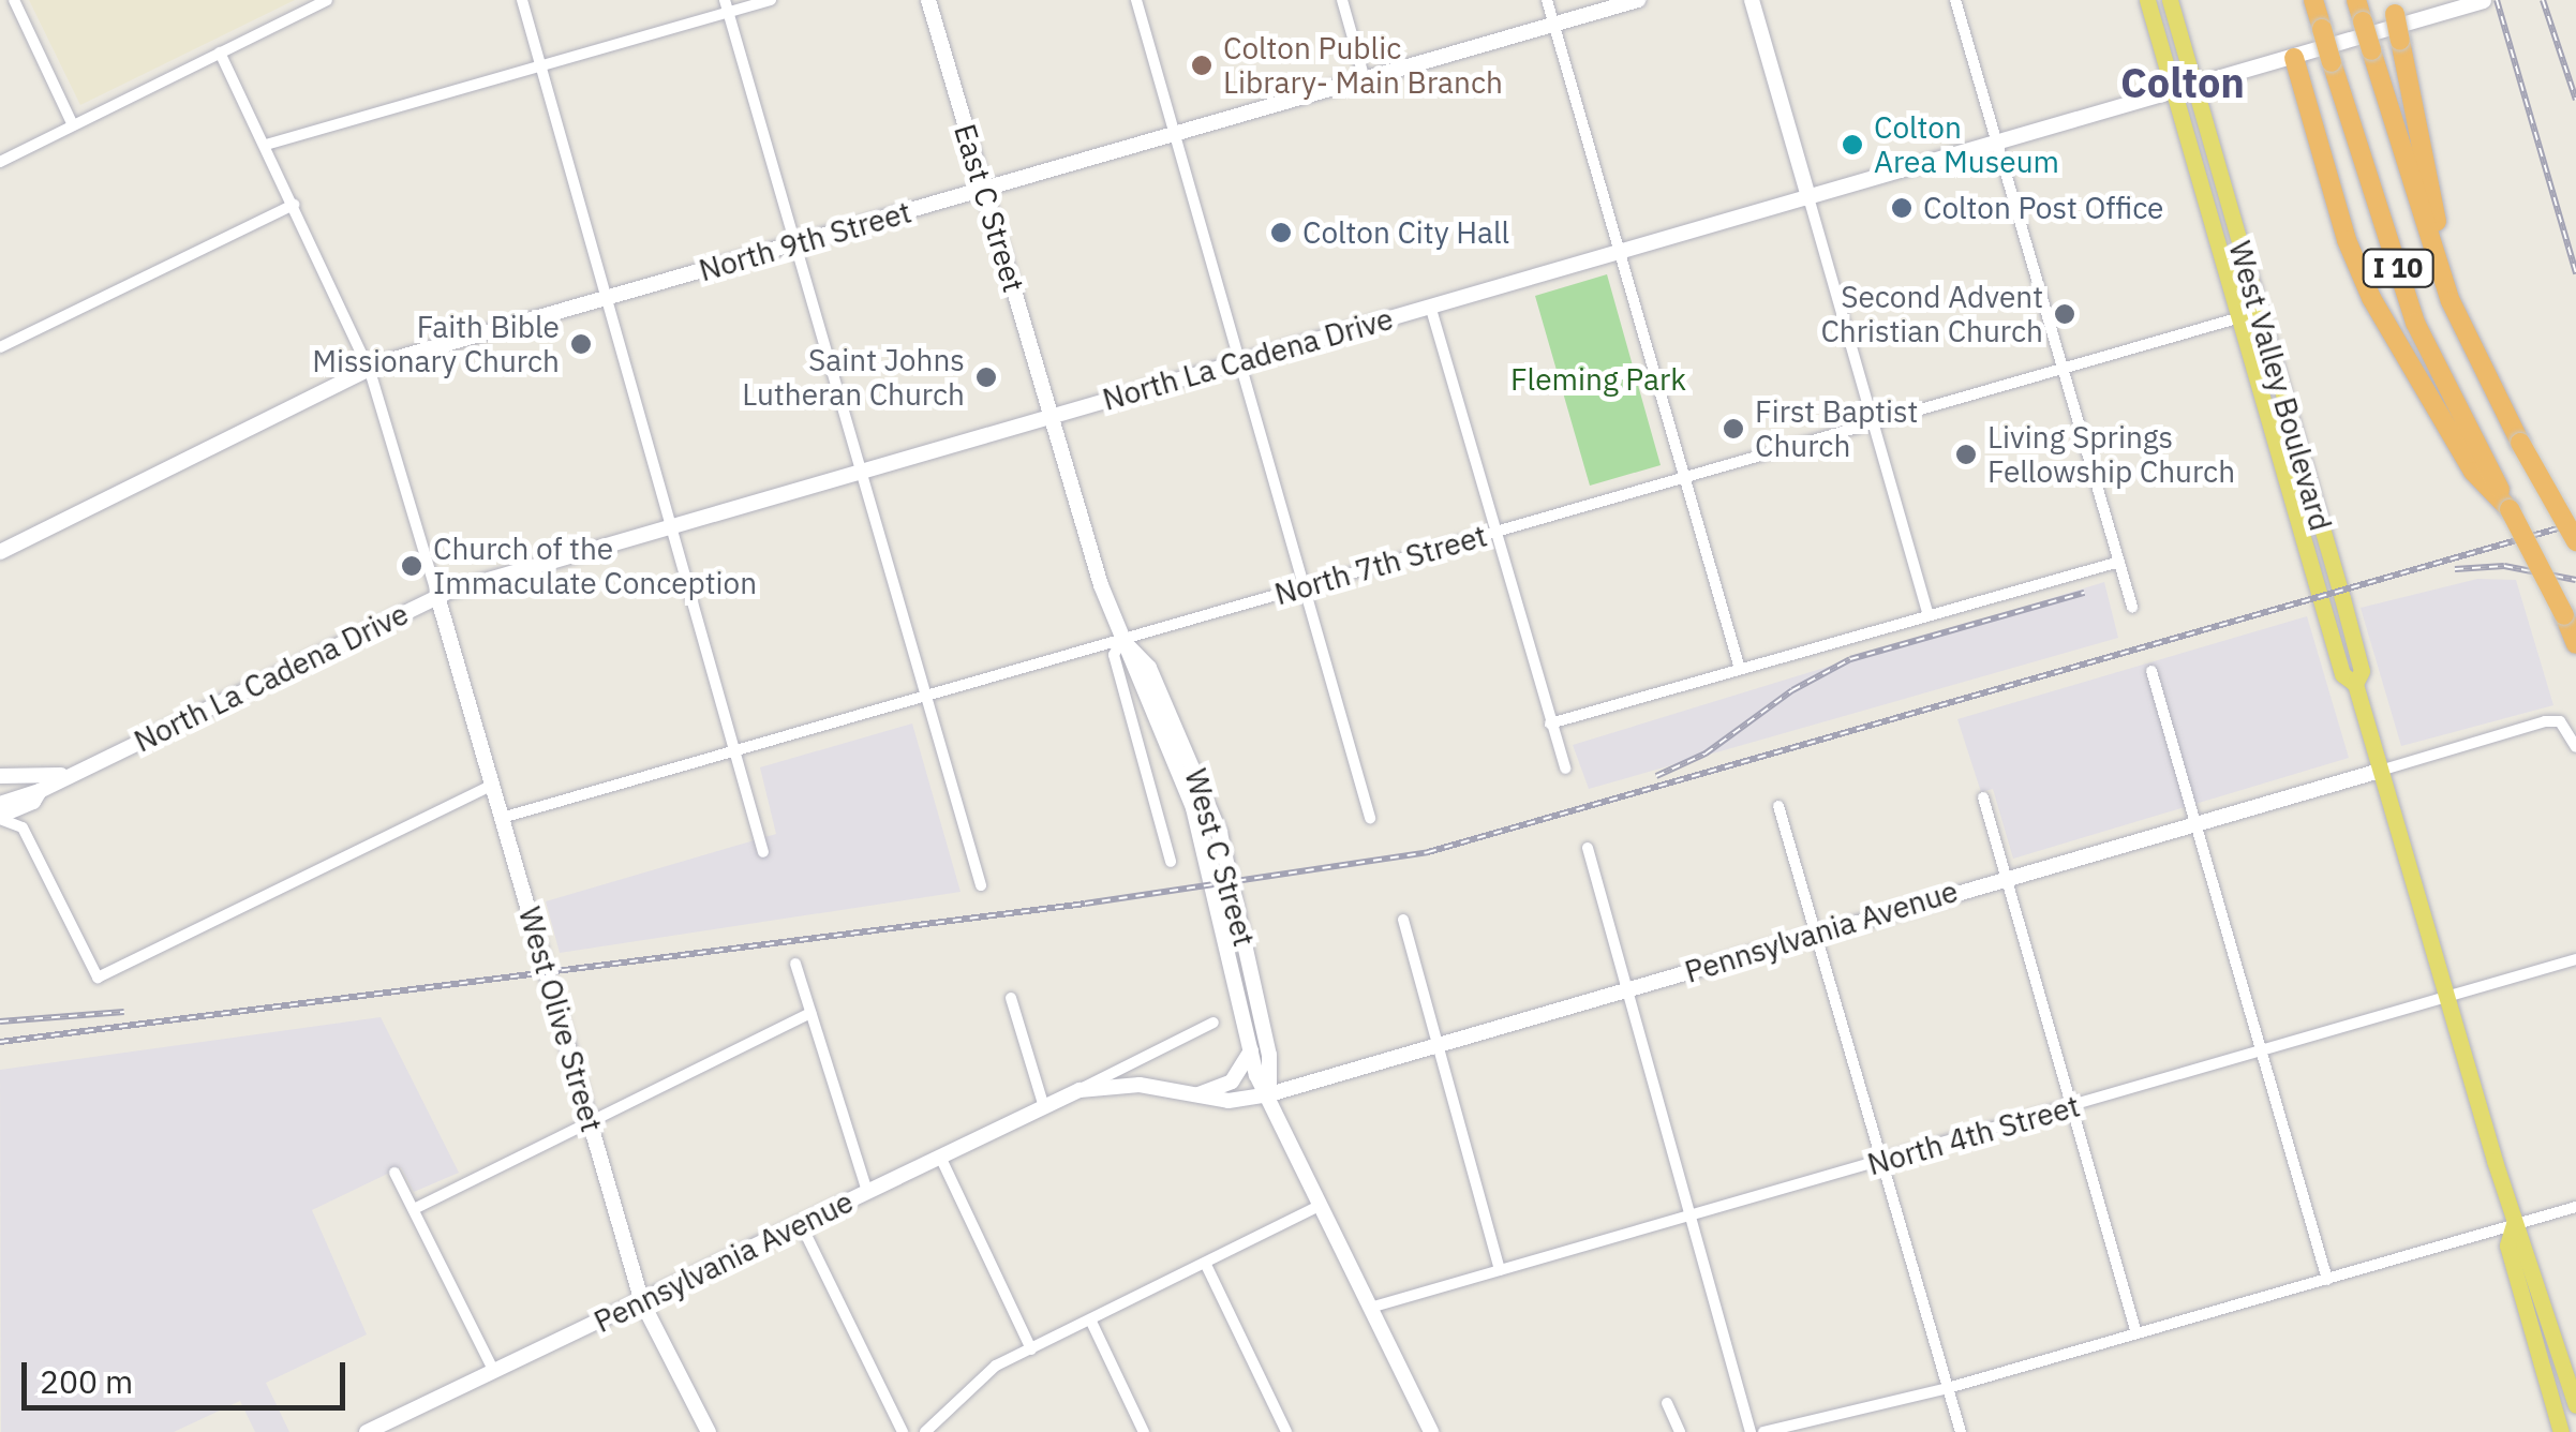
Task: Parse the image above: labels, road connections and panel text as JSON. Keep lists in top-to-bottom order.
{
  "streets": {
    "highway": ["I 10"],
    "main road": ["West Valley Boulevard"],
    "street": [
      "East C Street",
      "North 9th Street",
      "North La Cadena Drive",
      "North 7th Street",
      "West C Street",
      "Pennsylvania Avenue",
      "West Olive Street",
      "North 4th Street"
    ]
  },
  "crossings": [
    ["East C Street", "North 9th Street"],
    ["East C Street", "North La Cadena Drive"],
    ["East C Street", "West C Street"],
    ["North La Cadena Drive", "West Valley Boulevard"],
    ["North La Cadena Drive", "West C Street"],
    ["North La Cadena Drive", "West Olive Street"],
    ["West Valley Boulevard", "North 7th Street"],
    ["West Valley Boulevard", "Pennsylvania Avenue"],
    ["West Valley Boulevard", "North 4th Street"],
    ["North 7th Street", "West C Street"],
    ["North 7th Street", "West Olive Street"],
    ["West C Street", "Pennsylvania Avenue"],
    ["West C Street", "North 4th Street"],
    ["Pennsylvania Avenue", "West Olive Street"]
  ],
  "districts": ["Colton"],
  "parks": ["Fleming Park"],
  "places": [
    "Colton Public Library- Main Branch",
    "Colton Area Museum",
    "Colton Post Office",
    "Colton City Hall",
    "Second Advent Christian Church",
    "Faith Bible Missionary Church",
    "Saint Johns Lutheran Church",
    "First Baptist Church",
    "Living Springs Fellowship Church",
    "Church of the Immaculate Conception"
  ],
  "scale_bar": "200 m"
}
